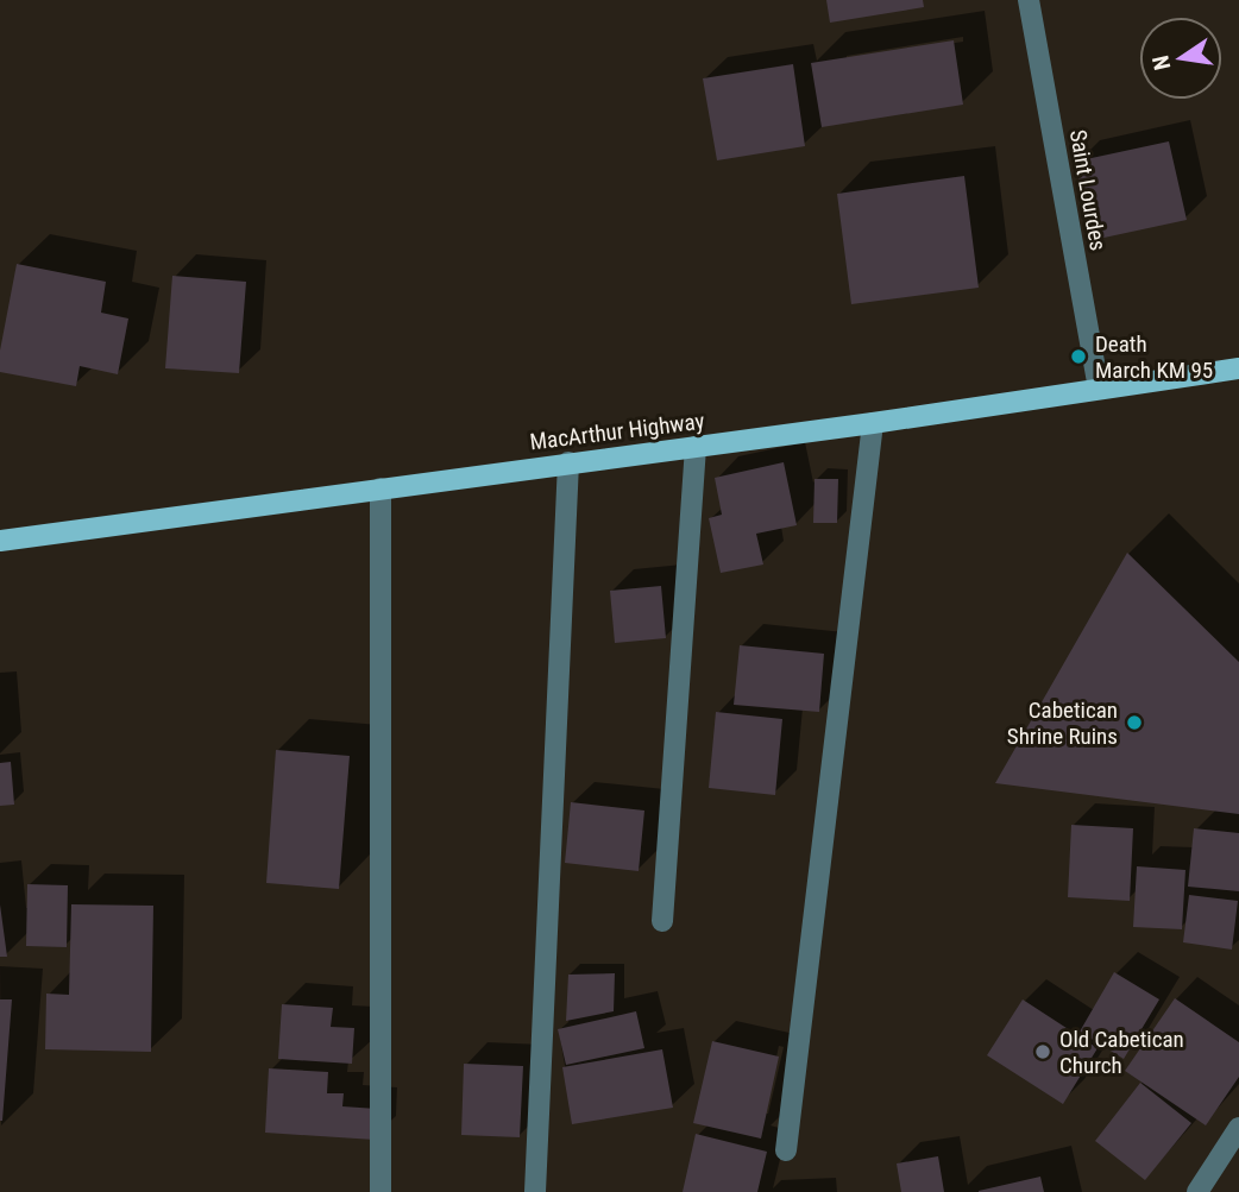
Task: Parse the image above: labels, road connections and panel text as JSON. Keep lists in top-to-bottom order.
{
  "streets": {
    "main road": ["MacArthur Highway"],
    "street": ["Saint Lourdes"]
  },
  "crossings": [
    ["Saint Lourdes", "MacArthur Highway"]
  ],
  "places": ["Death March KM 95", "Cabetican Shrine Ruins", "Old Cabetican Church"],
  "north": "left"
}
